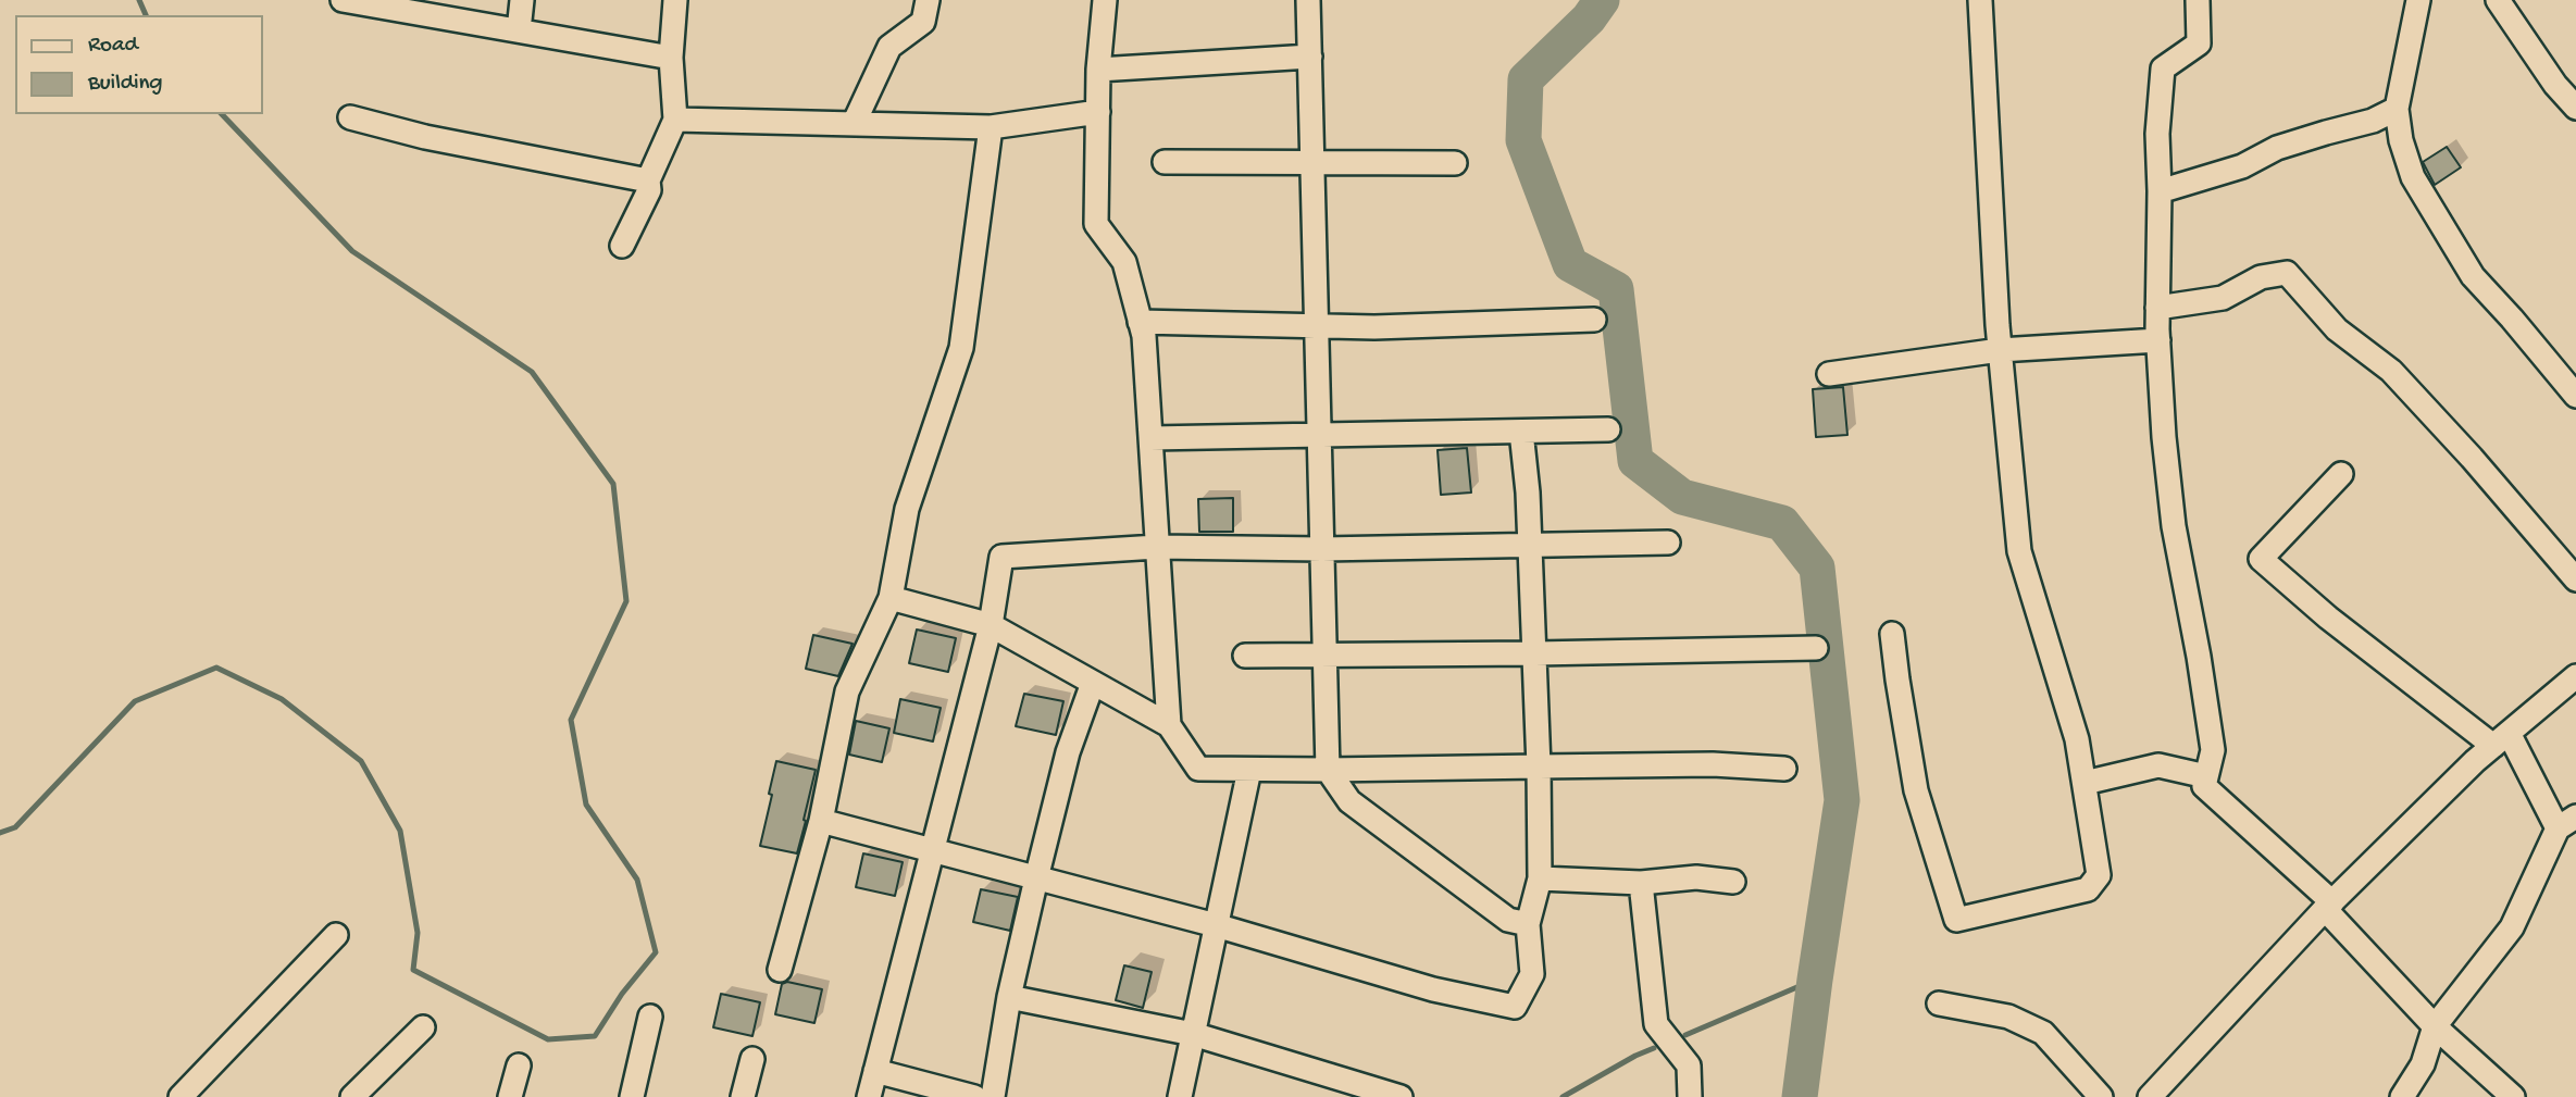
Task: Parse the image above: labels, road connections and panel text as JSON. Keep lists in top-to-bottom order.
{
  "legend": ["Road", "Building"]
}
